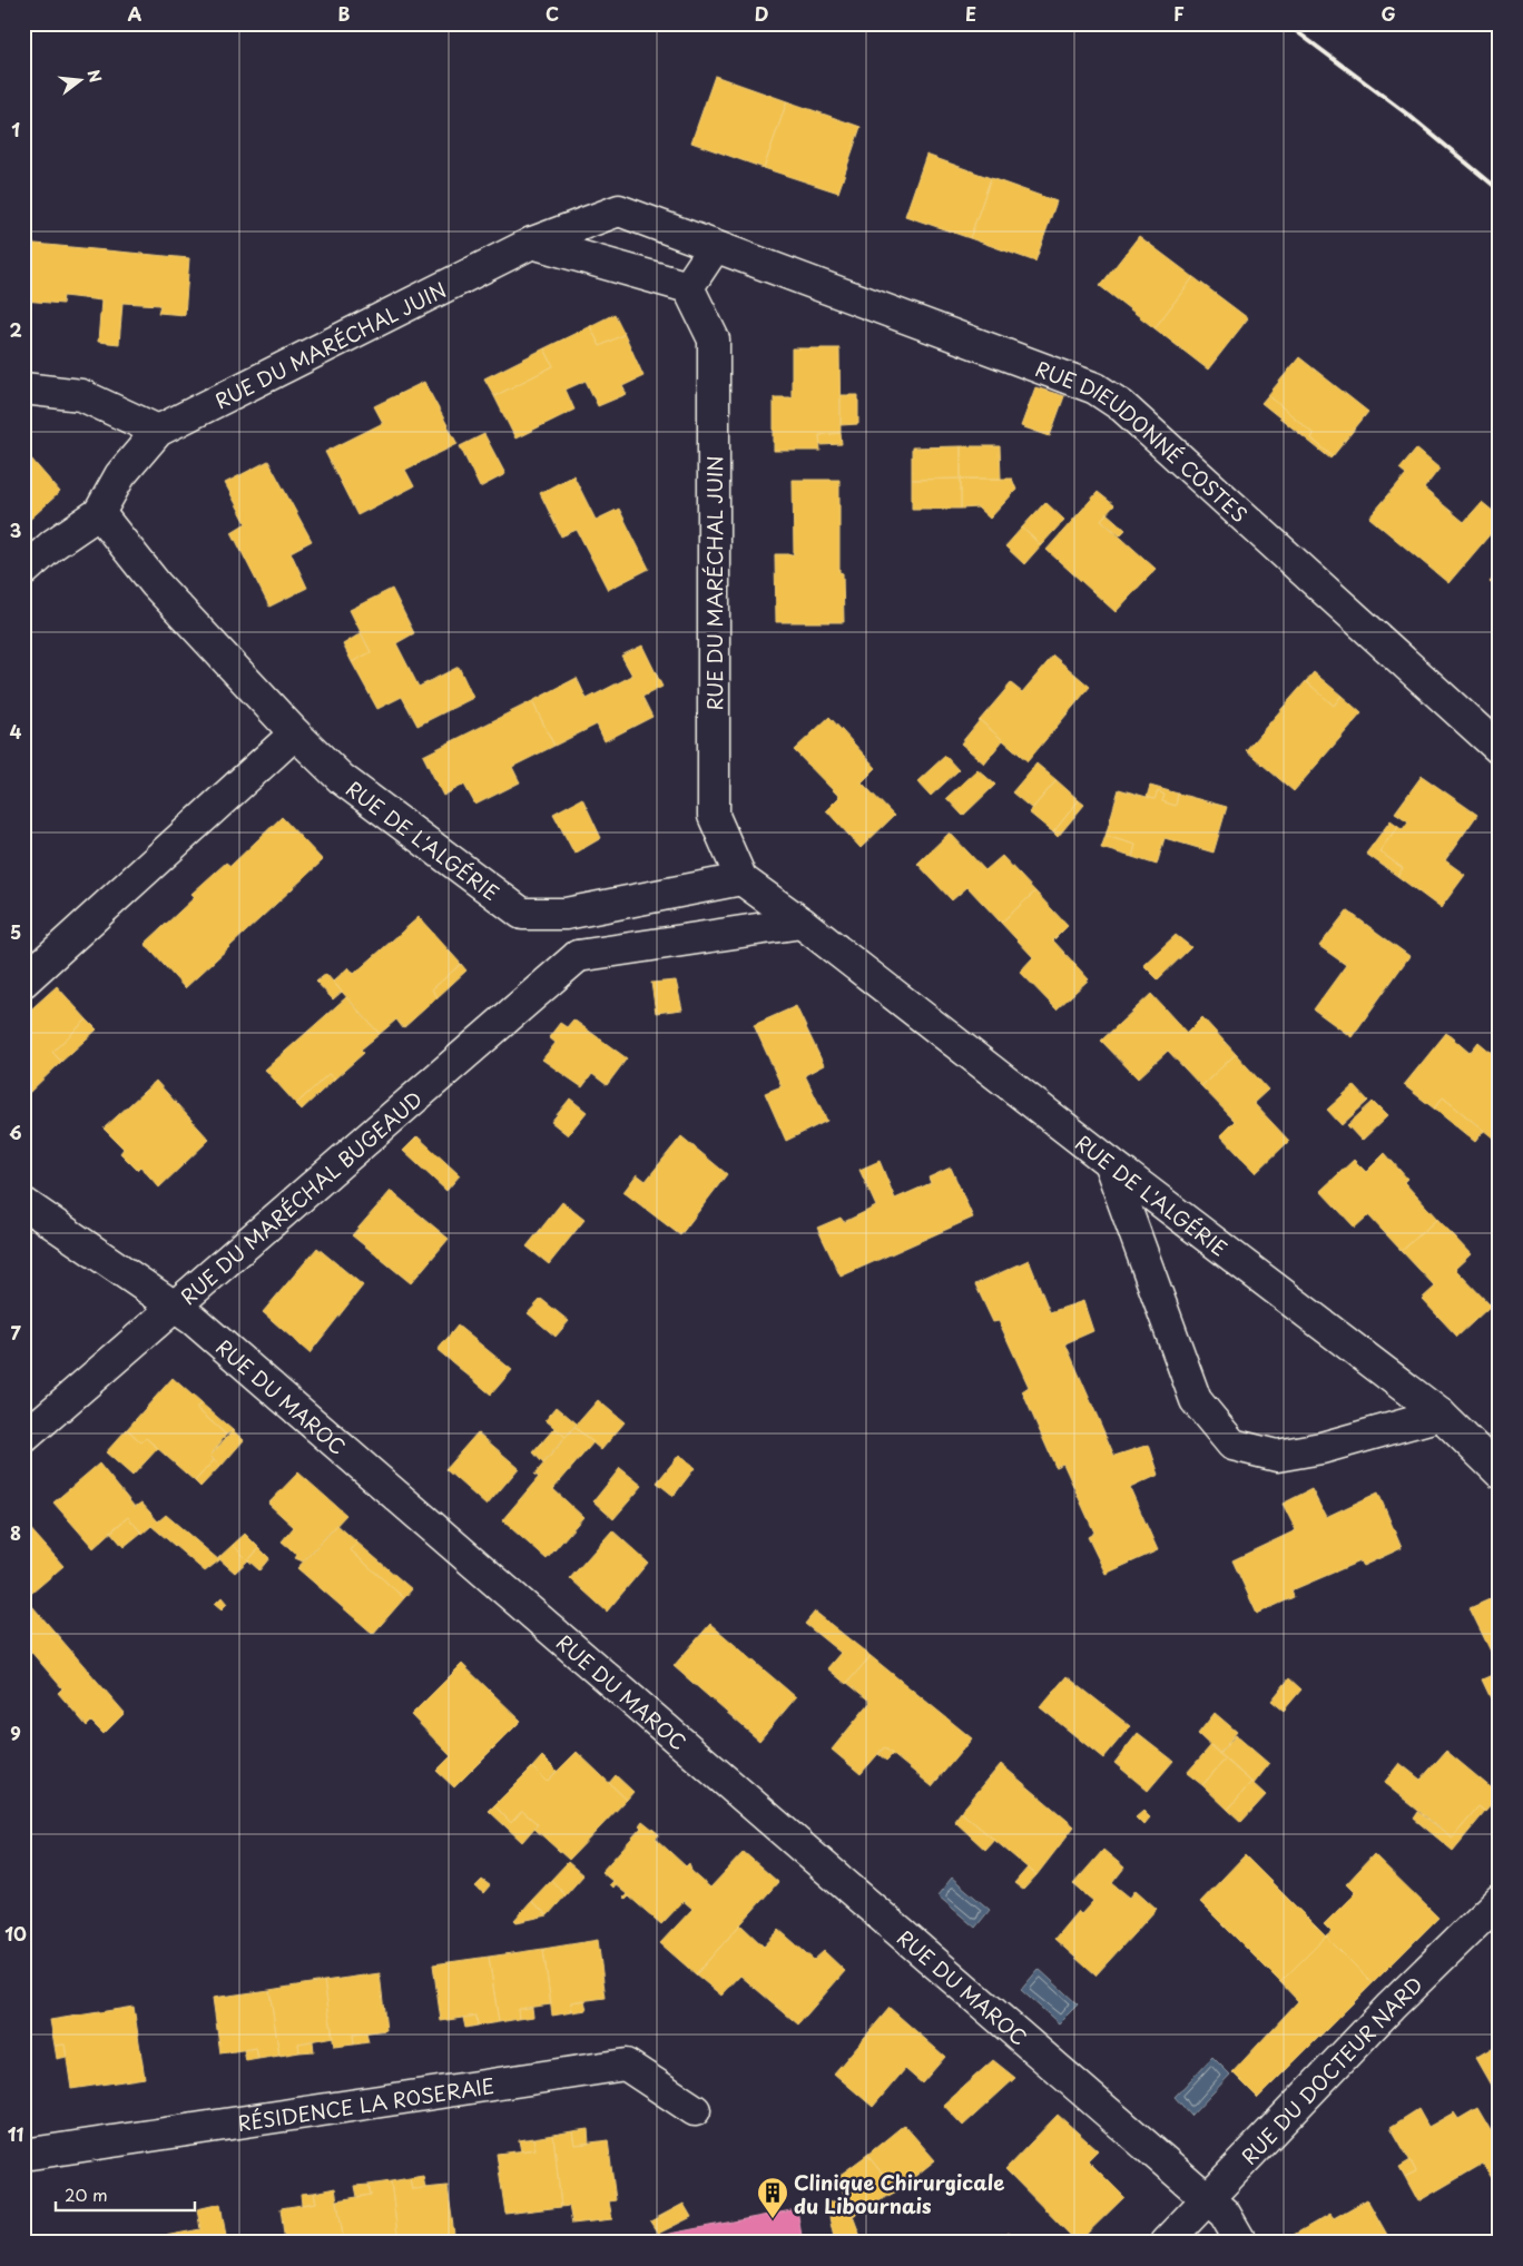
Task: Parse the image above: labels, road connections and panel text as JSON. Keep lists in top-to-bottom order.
{
  "streets": {
    "street": [
      "RUE DU MARÉCHAL JUIN",
      "RUE DIEUDONNÉ COSTES",
      "RUE DE L'ALGÉRIE",
      "RUE DU MARÉCHAL BUGEAUD",
      "RUE DU MAROC",
      "RUE DU DOCTEUR NARD",
      "RÉSIDENCE LA ROSERAIE"
    ]
  },
  "crossings": [
    ["RUE DU MARÉCHAL JUIN", "RUE DIEUDONNÉ COSTES"],
    ["RUE DU MARÉCHAL JUIN", "RUE DE L'ALGÉRIE"],
    ["RUE DU MARÉCHAL BUGEAUD", "RUE DU MAROC"],
    ["RUE DU MAROC", "RUE DU DOCTEUR NARD"]
  ],
  "places": {
    "building": ["Clinique Chirurgicale du Libournais"]
  },
  "scale_bar": "20 m",
  "north": "right",
  "grid": {
    "columns": [
      "A",
      "B",
      "C",
      "D",
      "E",
      "F",
      "G"
    ],
    "rows": [
      "1",
      "2",
      "3",
      "4",
      "5",
      "6",
      "7",
      "8",
      "9",
      "10",
      "11"
    ]
  }
}
